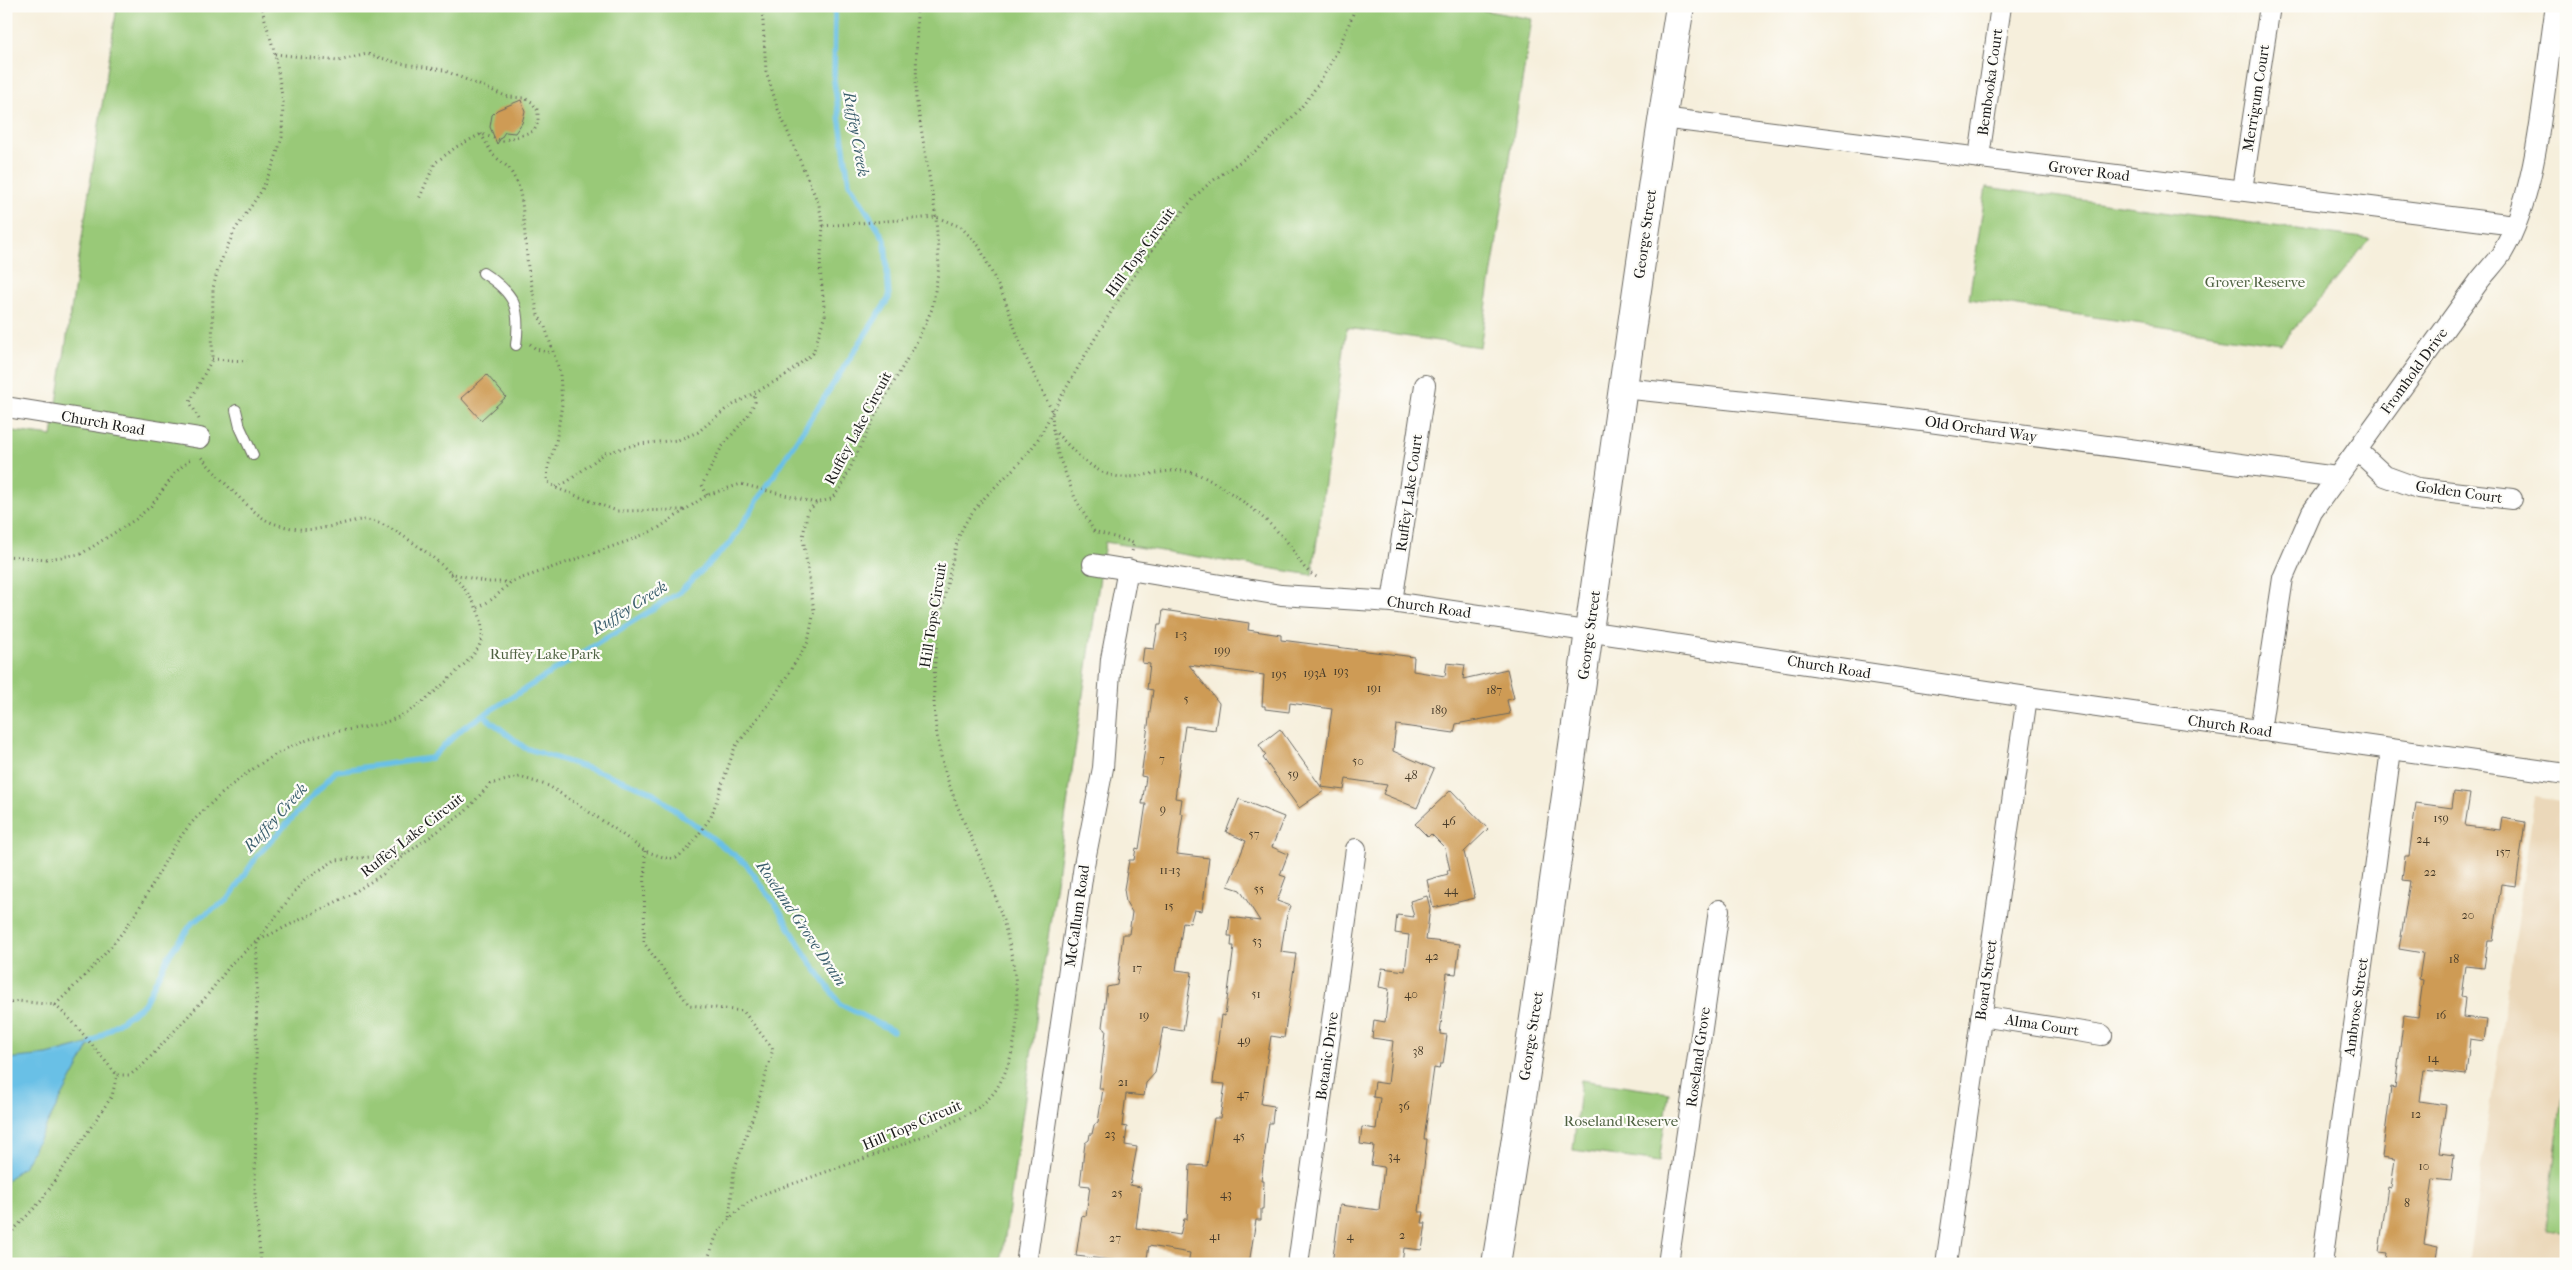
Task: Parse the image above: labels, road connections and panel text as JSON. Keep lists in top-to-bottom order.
{
  "streets": {
    "main road": ["George Street"],
    "street": [
      "Bembooka Court",
      "Merrigum Court",
      "Grover Road",
      "Fromhold Drive",
      "Church Road",
      "Old Orchard Way",
      "Golden Court",
      "Ruffey Lake Court",
      "McCallum Road",
      "Board Street",
      "Ambrose Street",
      "Alma Court",
      "Botanic Drive",
      "Roseland Grove"
    ],
    "path": ["Hill Tops Circuit", "Ruffey Lake Circuit"]
  },
  "crossings": [
    ["Bembooka Court", "Grover Road"],
    ["Merrigum Court", "Grover Road"],
    ["Grover Road", "George Street"],
    ["Grover Road", "Fromhold Drive"],
    ["George Street", "Church Road"],
    ["George Street", "Old Orchard Way"],
    ["Fromhold Drive", "Church Road"],
    ["Fromhold Drive", "Old Orchard Way"],
    ["Fromhold Drive", "Golden Court"],
    ["Church Road", "Ruffey Lake Court"],
    ["Church Road", "McCallum Road"],
    ["Church Road", "Board Street"],
    ["Church Road", "Ambrose Street"],
    ["Board Street", "Alma Court"]
  ],
  "water": ["Ruffey Creek", "Roseland Grove Drain"],
  "parks": ["Grover Reserve", "Ruffey Lake Park", "Roseland Reserve"],
  "house_numbers": [
    "1-3",
    "199",
    "193",
    "193A",
    "195",
    "191",
    "187",
    "5",
    "189",
    "7",
    "50",
    "59",
    "48",
    "9",
    "159",
    "46",
    "57",
    "24",
    "157",
    "11-13",
    "22",
    "55",
    "44",
    "15",
    "20",
    "53",
    "42",
    "18",
    "17",
    "51",
    "40",
    "19",
    "16",
    "49",
    "38",
    "14",
    "21",
    "47",
    "36",
    "12",
    "23",
    "45",
    "34",
    "10",
    "25",
    "43",
    "8",
    "2",
    "41",
    "4",
    "27"
  ]
}
